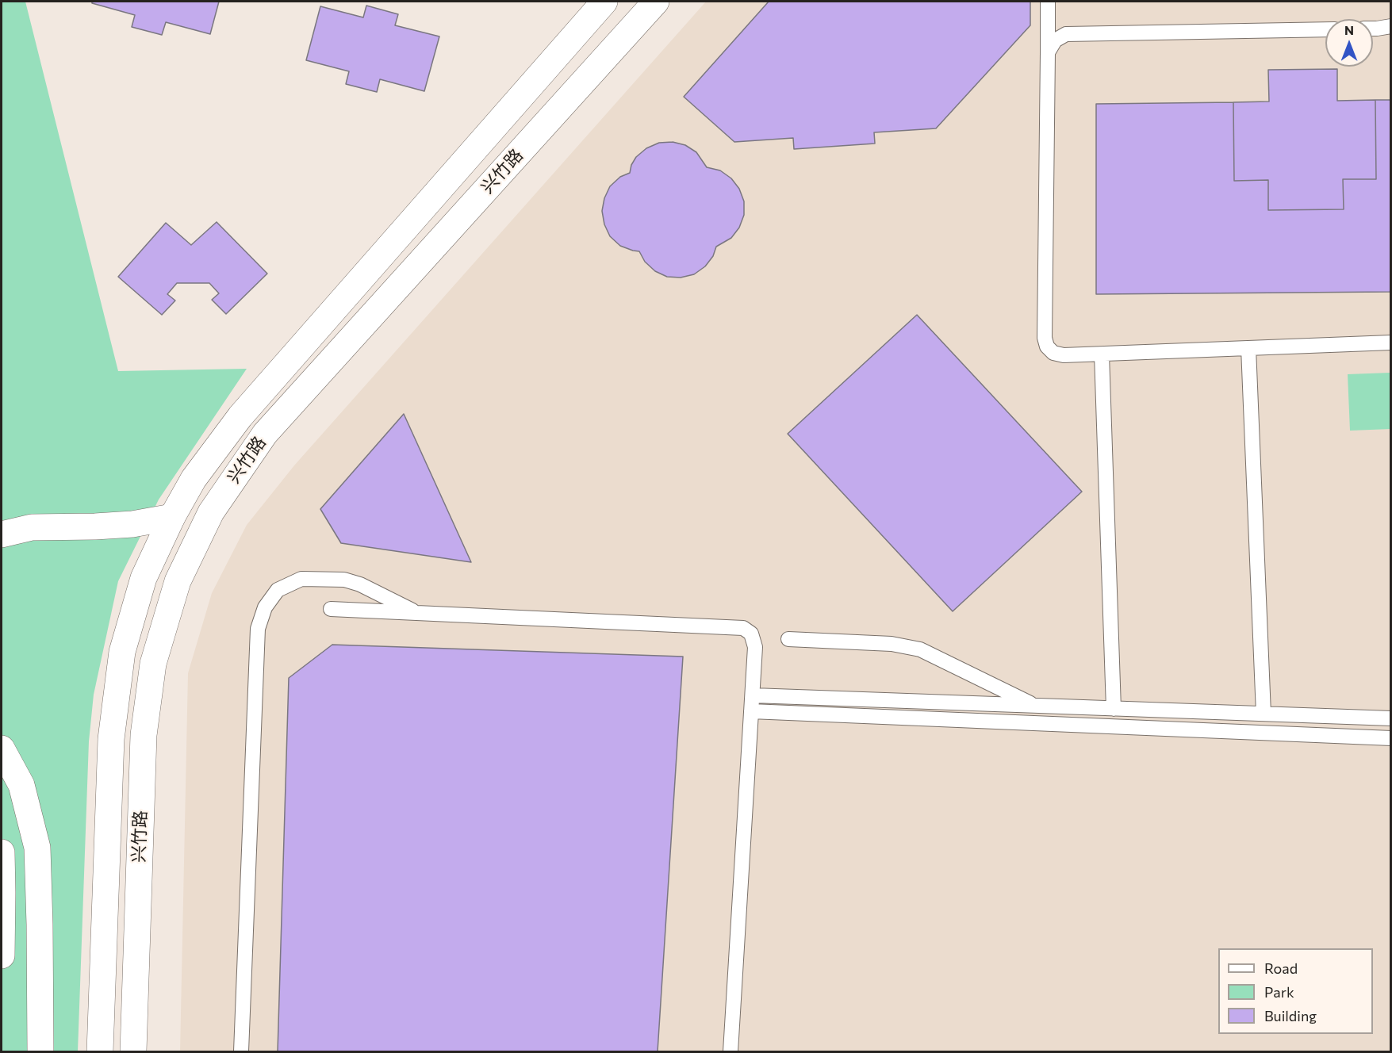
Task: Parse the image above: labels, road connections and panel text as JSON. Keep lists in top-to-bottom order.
{
  "streets": {
    "main road": ["兴竹路"]
  },
  "legend": ["Road", "Park", "Building"],
  "north": "top"
}
